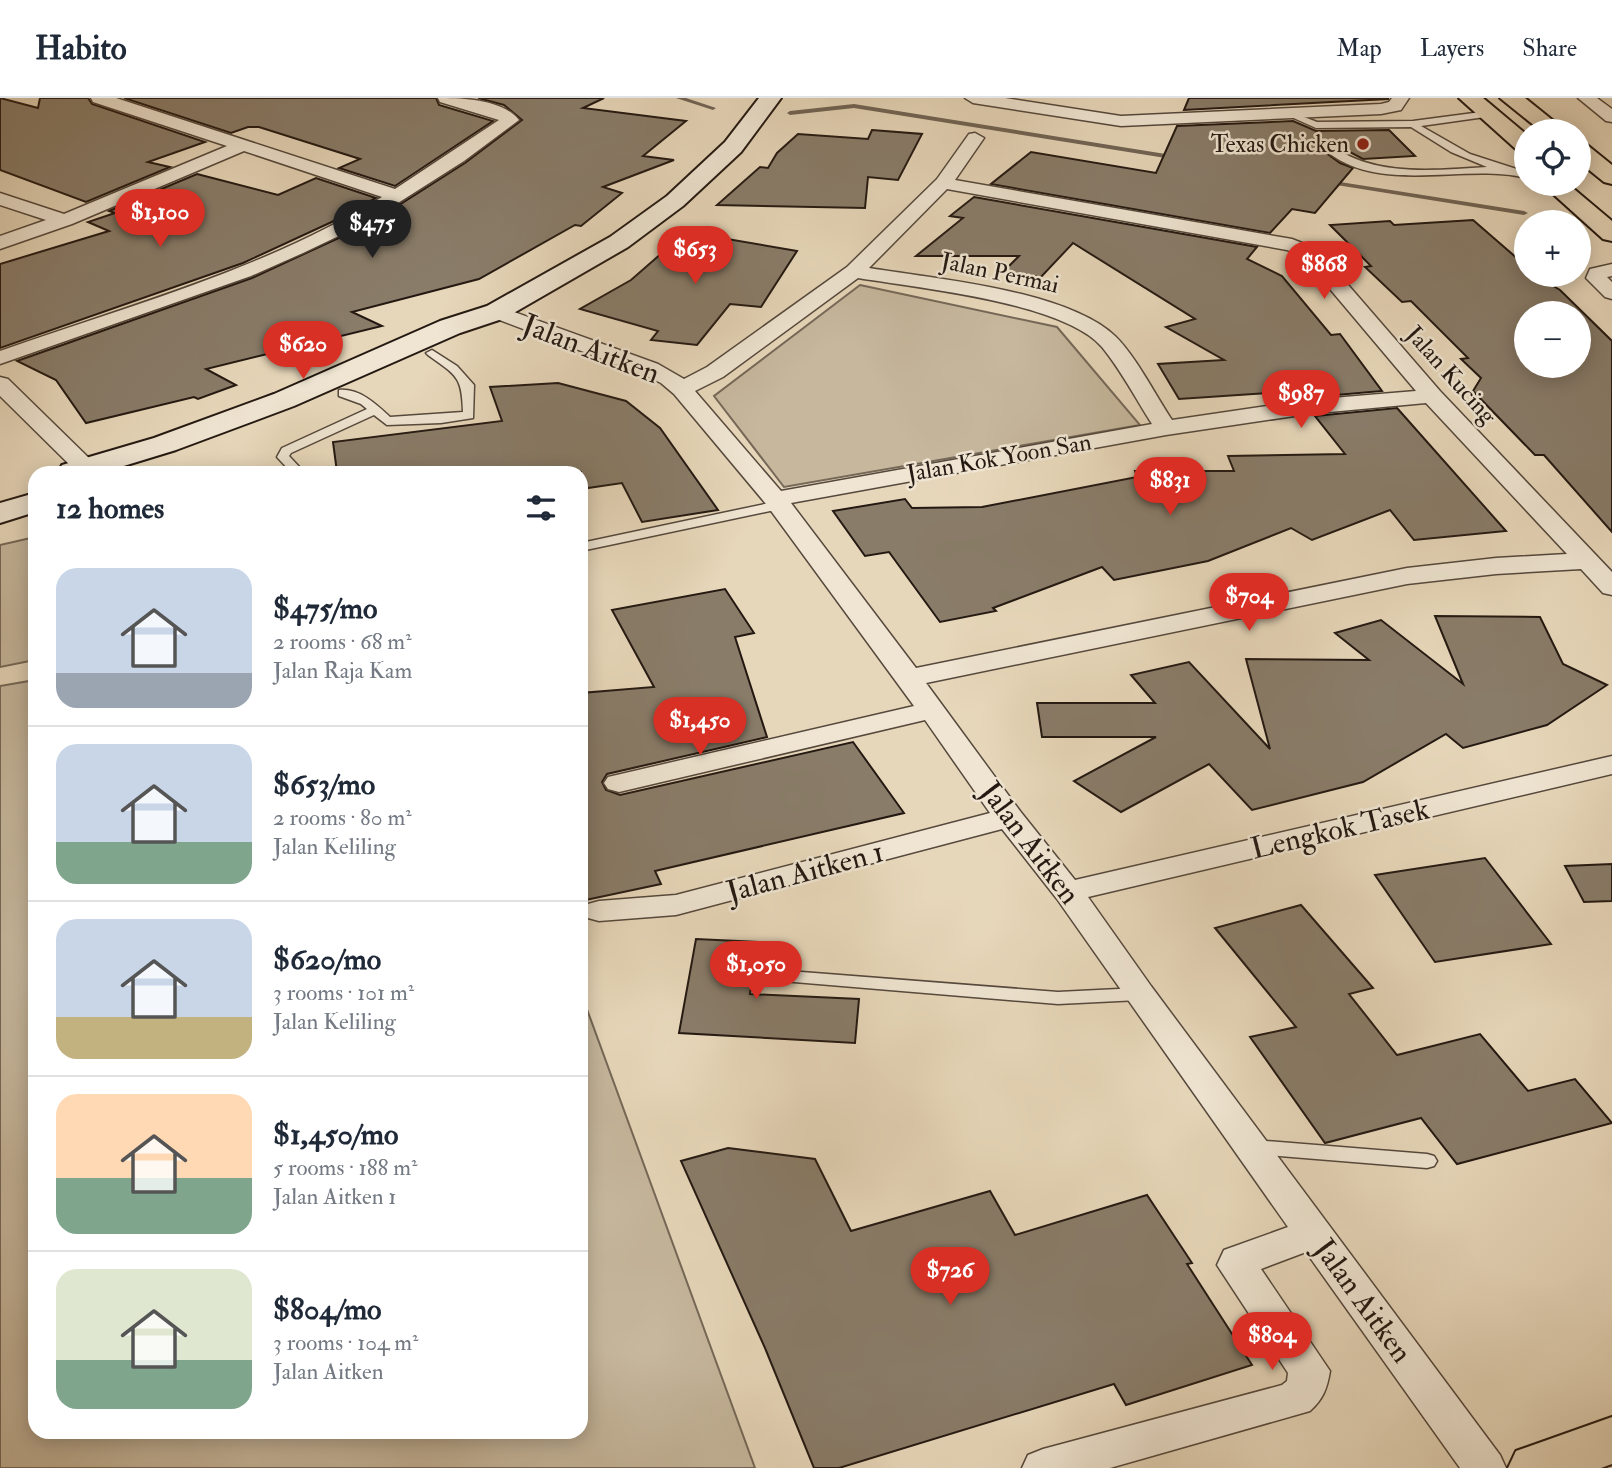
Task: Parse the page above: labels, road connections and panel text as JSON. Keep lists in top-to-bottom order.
{
  "streets": {
    "street": [
      "Jalan Permai",
      "Jalan Aitken",
      "Jalan Kucing",
      "Jalan Kok Yoon San",
      "Lengkok Tasek",
      "Jalan Aitken 1"
    ]
  },
  "crossings": [
    ["Jalan Permai", "Jalan Kok Yoon San"],
    ["Jalan Aitken", "Jalan Kok Yoon San"],
    ["Jalan Aitken", "Lengkok Tasek"],
    ["Jalan Aitken", "Jalan Aitken 1"],
    ["Jalan Kucing", "Jalan Kok Yoon San"]
  ],
  "places": ["Texas Chicken"],
  "page": {
    "header": "Habito",
    "nav": ["Map", "Layers", "Share"],
    "map_buttons": ["+", "−"],
    "price": [
      "$1,100",
      "$475",
      "$653",
      "$868",
      "$620",
      "$987",
      "$831",
      "$704",
      "$1,450",
      "$1,050",
      "$726",
      "$804"
    ],
    "heading": "12 homes",
    "list": [
      {
        "name": "$475/mo",
        "note": "2 rooms · 68 m² · Jalan Raja Kam"
      },
      {
        "name": "$653/mo",
        "note": "2 rooms · 80 m² · Jalan Keliling"
      },
      {
        "name": "$620/mo",
        "note": "3 rooms · 101 m² · Jalan Keliling"
      },
      {
        "name": "$1,450/mo",
        "note": "5 rooms · 188 m² · Jalan Aitken 1"
      },
      {
        "name": "$804/mo",
        "note": "3 rooms · 104 m² · Jalan Aitken"
      }
    ]
  }
}
